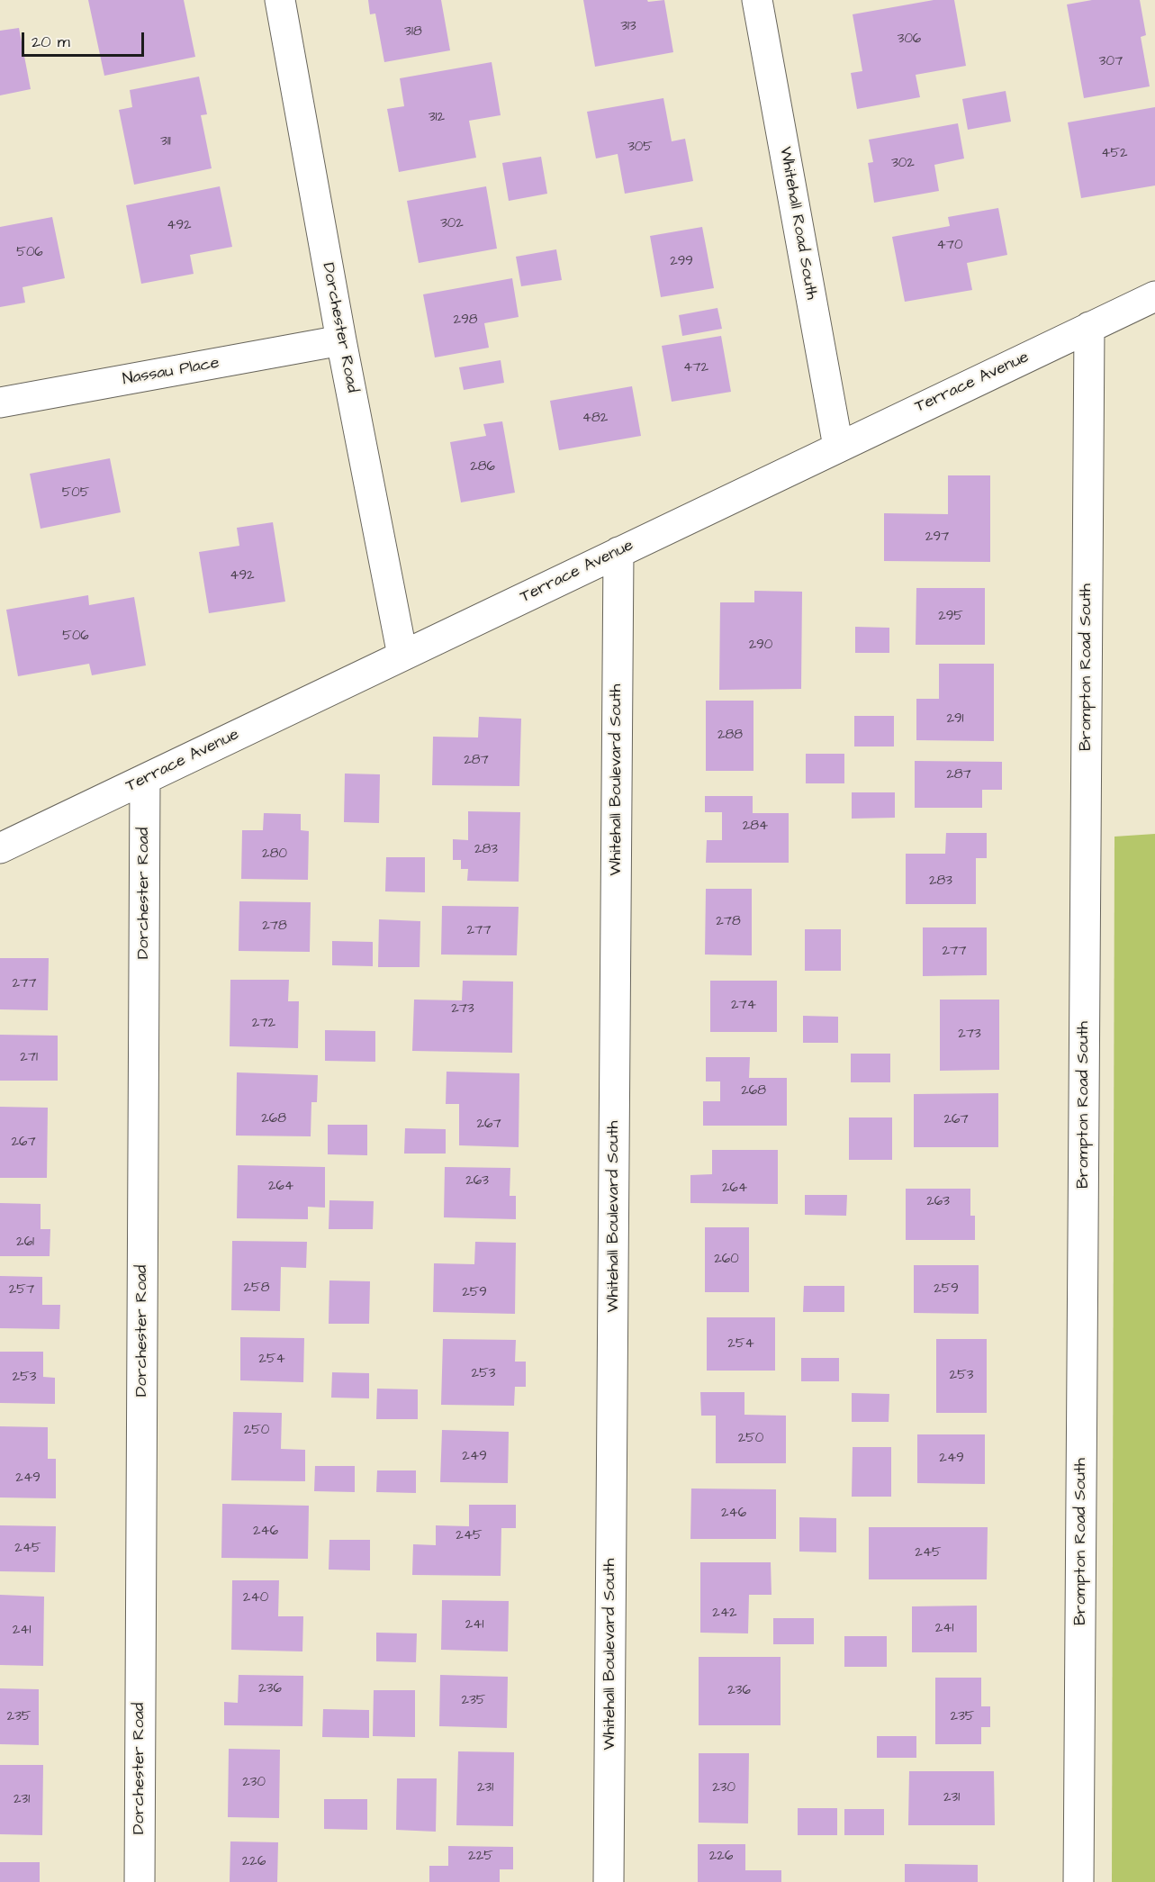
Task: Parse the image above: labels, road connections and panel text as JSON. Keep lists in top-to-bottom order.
{
  "streets": {
    "street": [
      "Whitehall Road South",
      "Dorchester Road",
      "Nassau Place",
      "Terrace Avenue",
      "Brompton Road South",
      "Whitehall Boulevard South"
    ]
  },
  "crossings": [
    ["Whitehall Road South", "Terrace Avenue"],
    ["Dorchester Road", "Nassau Place"],
    ["Dorchester Road", "Terrace Avenue"],
    ["Terrace Avenue", "Brompton Road South"],
    ["Terrace Avenue", "Whitehall Boulevard South"]
  ],
  "house_numbers": [
    "313",
    "318",
    "306",
    "307",
    "312",
    "311",
    "305",
    "452",
    "302",
    "302",
    "492",
    "470",
    "506",
    "299",
    "298",
    "472",
    "482",
    "286",
    "505",
    "297",
    "492",
    "295",
    "506",
    "290",
    "291",
    "288",
    "287",
    "287",
    "284",
    "283",
    "280",
    "283",
    "278",
    "278",
    "277",
    "277",
    "277",
    "274",
    "273",
    "272",
    "273",
    "271",
    "268",
    "268",
    "267",
    "267",
    "267",
    "263",
    "264",
    "264",
    "263",
    "261",
    "260",
    "258",
    "259",
    "257",
    "259",
    "254",
    "254",
    "253",
    "253",
    "253",
    "250",
    "250",
    "249",
    "249",
    "249",
    "246",
    "246",
    "245",
    "245",
    "245",
    "240",
    "242",
    "241",
    "241",
    "241",
    "236",
    "236",
    "235",
    "235",
    "235",
    "230",
    "231",
    "230",
    "231",
    "231",
    "225",
    "226",
    "226"
  ],
  "scale_bar": "20 m"
}
